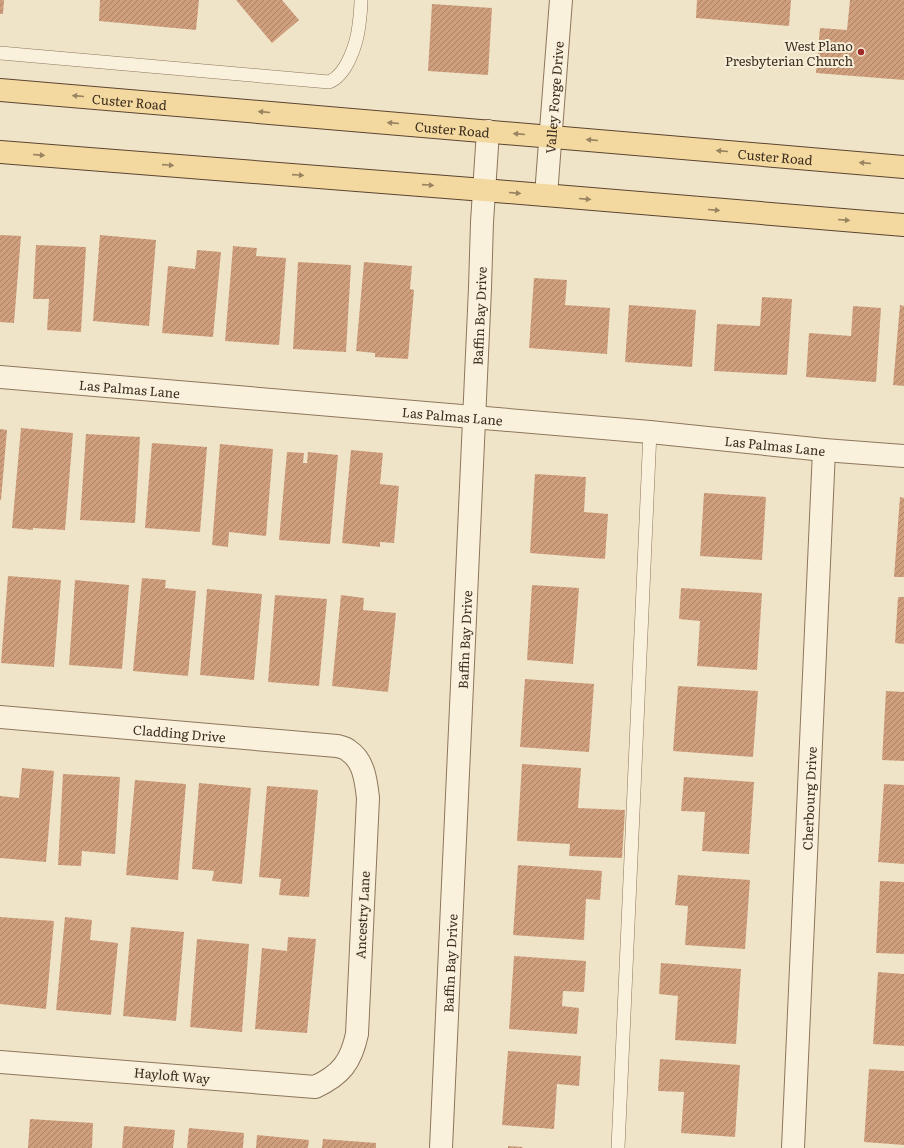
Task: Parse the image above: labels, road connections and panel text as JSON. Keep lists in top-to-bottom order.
{
  "streets": {
    "main road": ["Custer Road"],
    "street": [
      "Valley Forge Drive",
      "Baffin Bay Drive",
      "Las Palmas Lane",
      "Cladding Drive",
      "Cherbourg Drive",
      "Ancestry Lane",
      "Hayloft Way"
    ]
  },
  "crossings": [
    ["Valley Forge Drive", "Custer Road"],
    ["Custer Road", "Baffin Bay Drive"],
    ["Baffin Bay Drive", "Las Palmas Lane"],
    ["Las Palmas Lane", "Cherbourg Drive"],
    ["Cladding Drive", "Ancestry Lane"],
    ["Ancestry Lane", "Hayloft Way"]
  ],
  "places": ["West Plano Presbyterian Church"]
}
